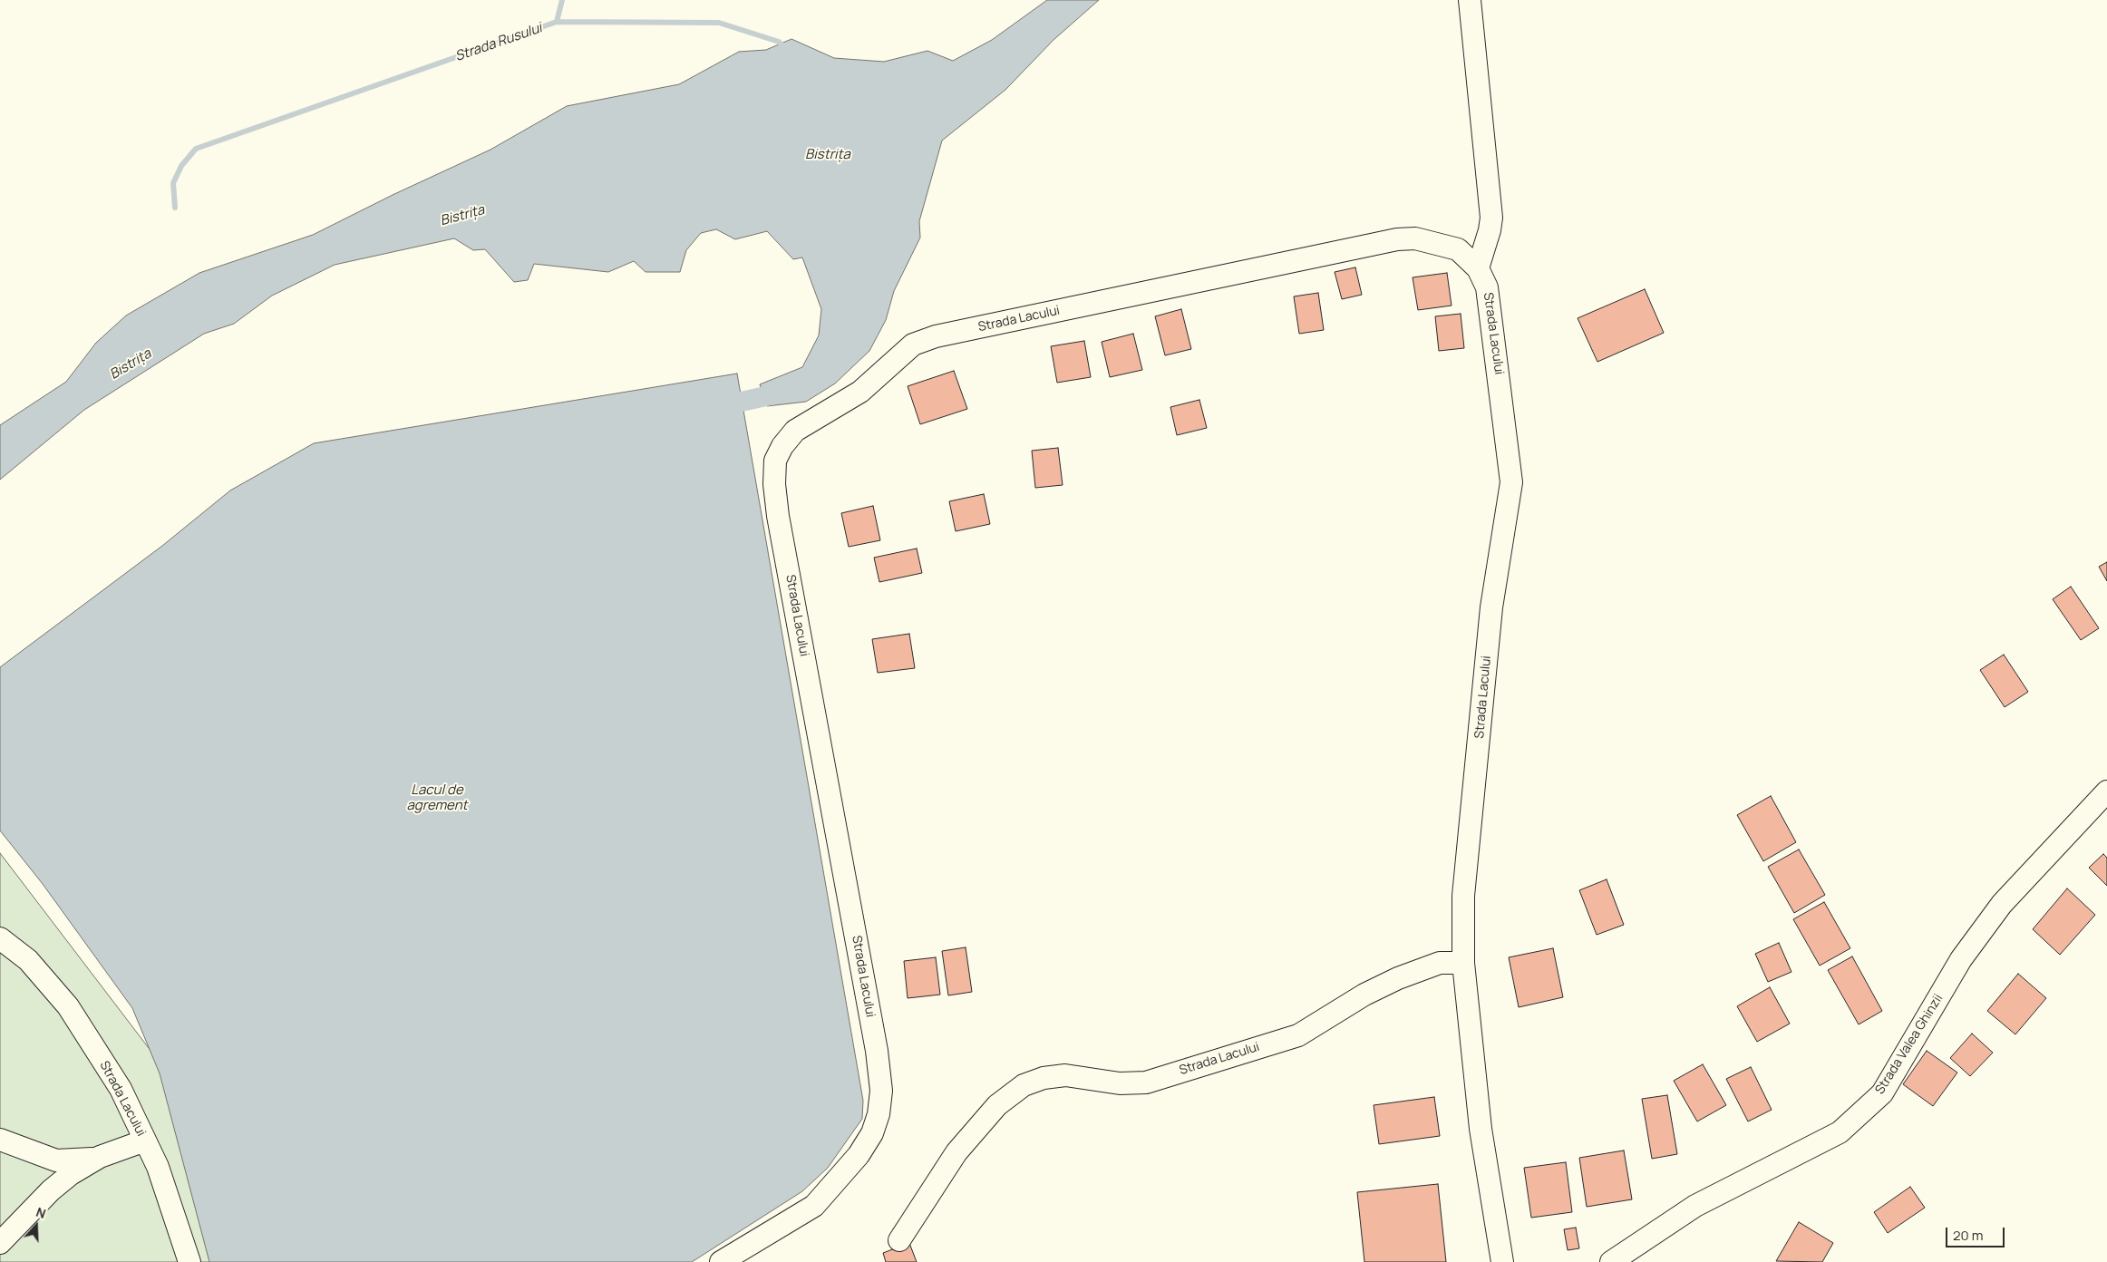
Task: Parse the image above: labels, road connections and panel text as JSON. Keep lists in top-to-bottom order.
{
  "streets": {
    "street": ["Strada Lacului", "Strada Valea Ghinzii"]
  },
  "water": ["Strada Rusului", "Bistrița", "Lacul de agrement"],
  "scale_bar": "20 m",
  "north": "top"
}
